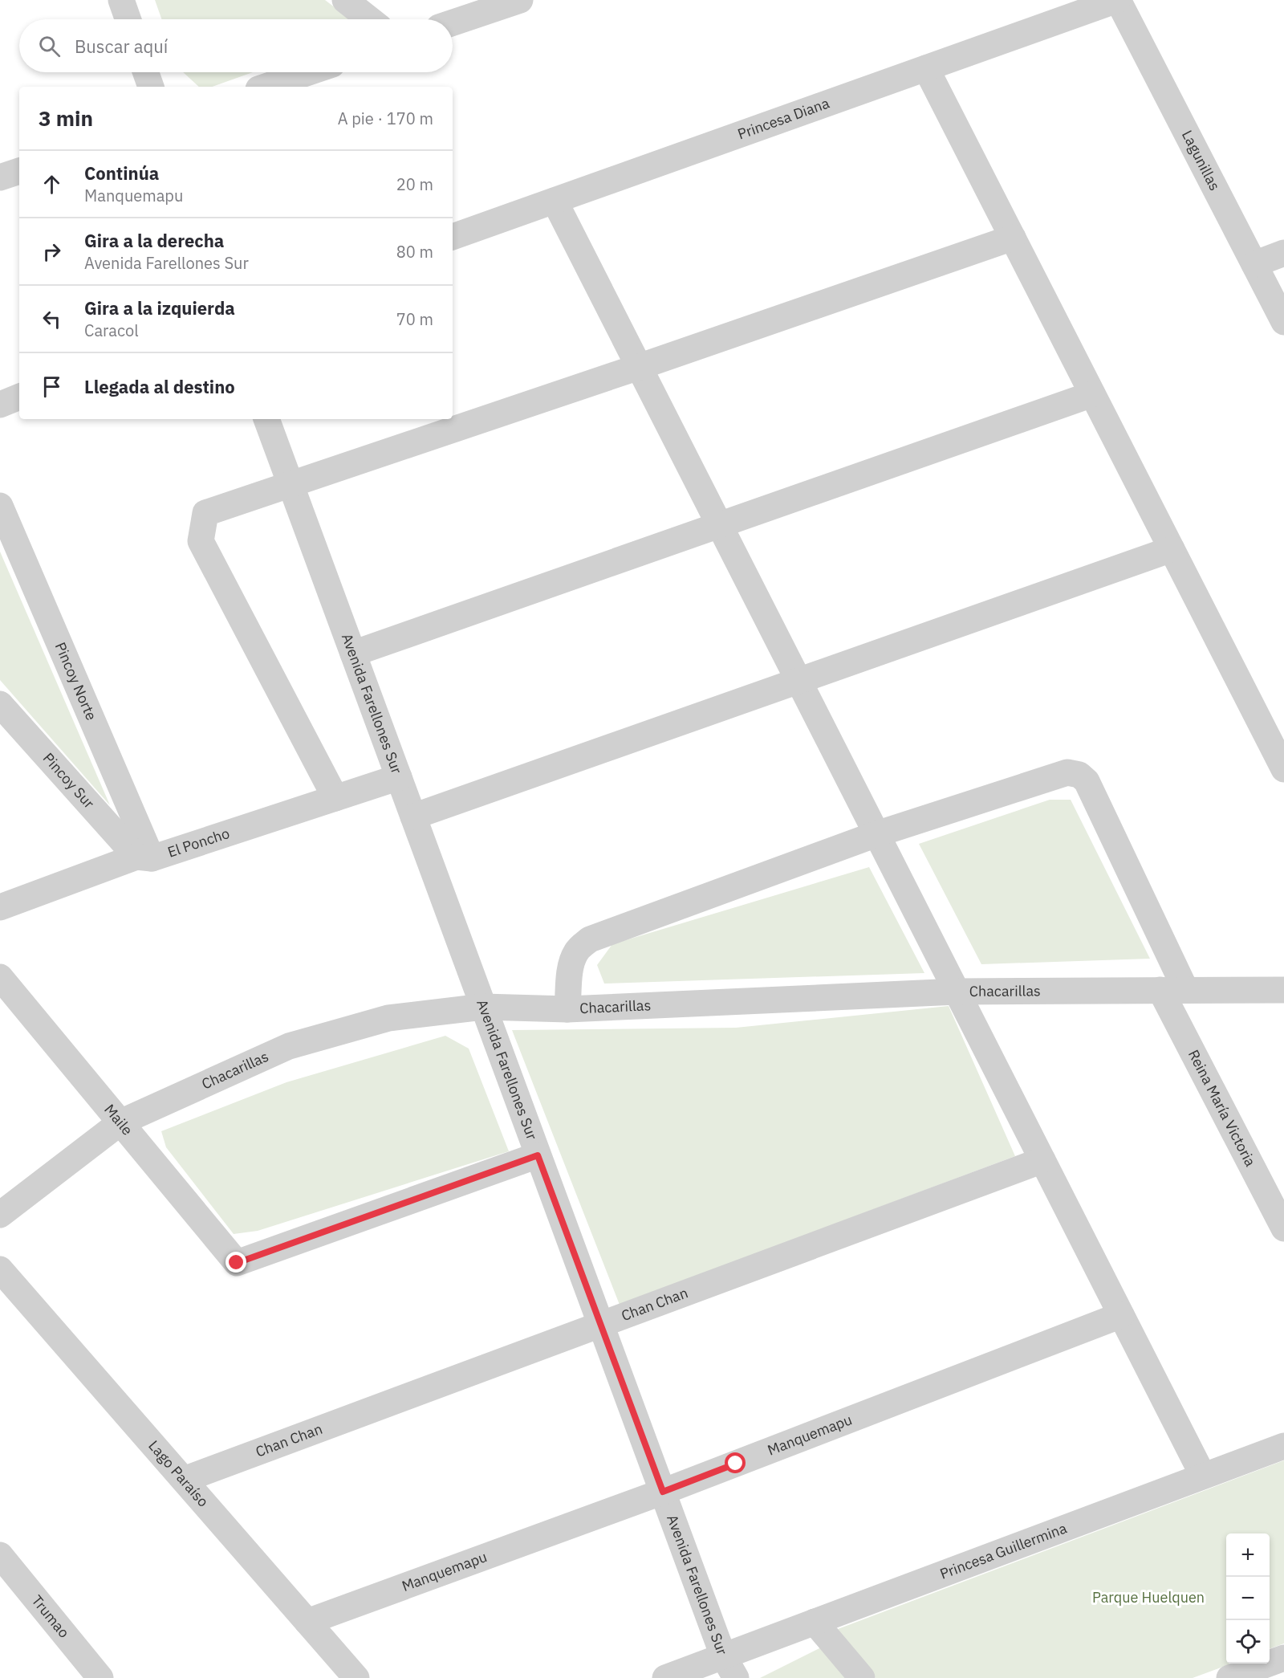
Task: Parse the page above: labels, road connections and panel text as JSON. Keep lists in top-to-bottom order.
{
  "streets": {
    "street": [
      "Princesa Diana",
      "Lagunillas",
      "Pincoy Norte",
      "Avenida Farellones Sur",
      "Pincoy Sur",
      "El Poncho",
      "Chacarillas",
      "Reina María Victoria",
      "Maile",
      "Chan Chan",
      "Manquemapu",
      "Lago Paraíso",
      "Princesa Guillermina",
      "Trumao"
    ]
  },
  "crossings": [
    ["Princesa Diana", "Lagunillas"],
    ["Pincoy Norte", "Pincoy Sur"],
    ["Pincoy Norte", "El Poncho"],
    ["Avenida Farellones Sur", "El Poncho"],
    ["Avenida Farellones Sur", "Chacarillas"],
    ["Avenida Farellones Sur", "Maile"],
    ["Avenida Farellones Sur", "Chan Chan"],
    ["Avenida Farellones Sur", "Manquemapu"],
    ["Avenida Farellones Sur", "Princesa Guillermina"],
    ["Pincoy Sur", "El Poncho"],
    ["Chacarillas", "Reina María Victoria"],
    ["Chacarillas", "Maile"],
    ["Chan Chan", "Lago Paraíso"],
    ["Manquemapu", "Lago Paraíso"]
  ],
  "parks": ["Parque Huelquen"],
  "page": {
    "search": "Buscar aquí",
    "heading": ["3 min", "A pie · 170 m"],
    "list": [
      ["Continúa", "Manquemapu", "20 m"],
      ["Gira a la derecha", "Avenida Farellones Sur", "80 m"],
      ["Gira a la izquierda", "Caracol", "70 m"],
      "Llegada al destino"
    ],
    "map_buttons": ["+", "−"]
  }
}
